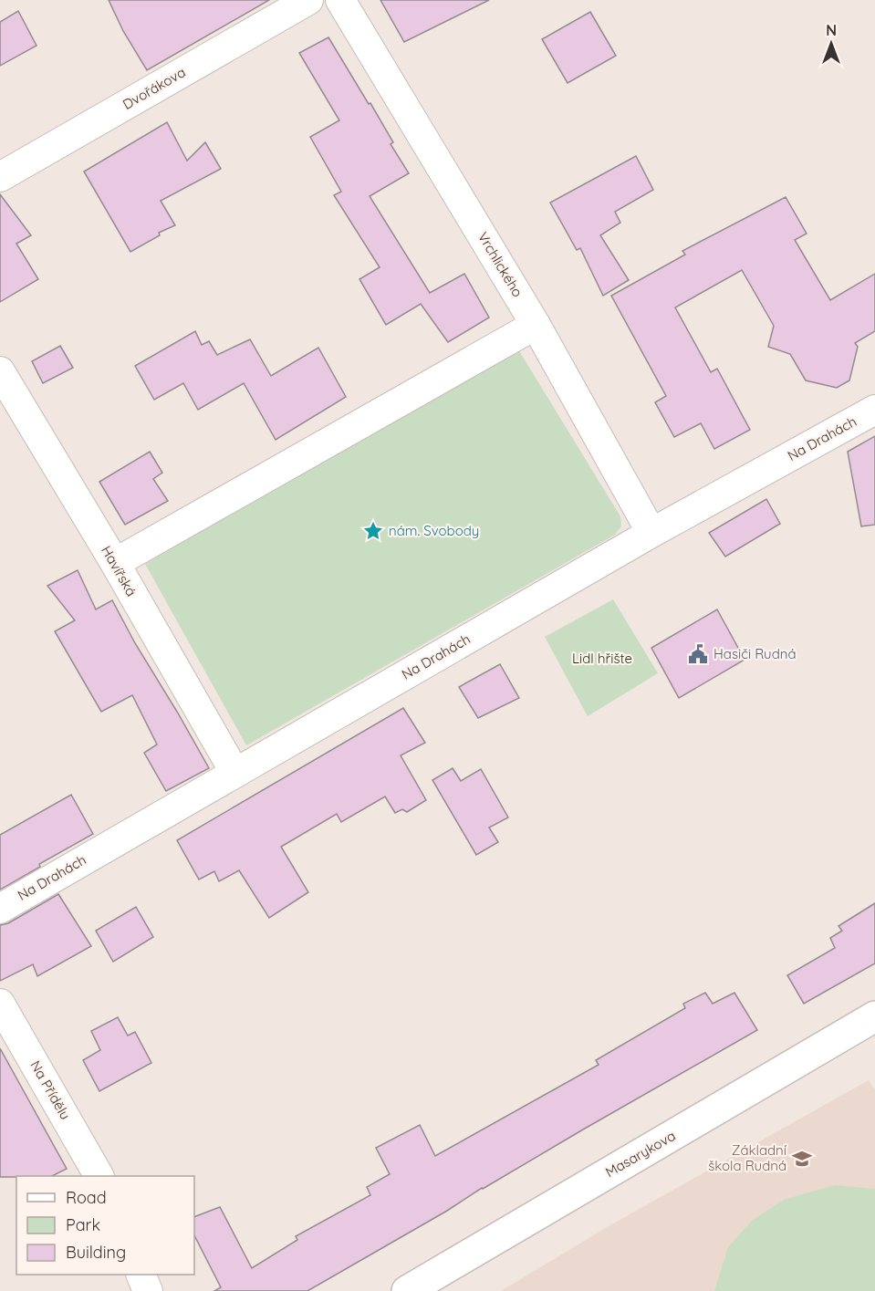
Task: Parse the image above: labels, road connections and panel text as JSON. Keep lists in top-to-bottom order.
{
  "streets": {
    "main road": ["Masarykova"],
    "street": [
      "Dvořákova",
      "Vrchlického",
      "Na Drahách",
      "Havířská",
      "Na Přídělu"
    ]
  },
  "crossings": [
    ["Vrchlického", "Na Drahách"],
    ["Na Drahách", "Havířská"]
  ],
  "parks": ["Lidl hřište"],
  "places": {
    "place": ["nám. Svobody"],
    "public building": ["Hasiči Rudná"],
    "school or university": ["Základní škola Rudná"]
  },
  "legend": ["Road", "Park", "Building"],
  "north": "top"
}
